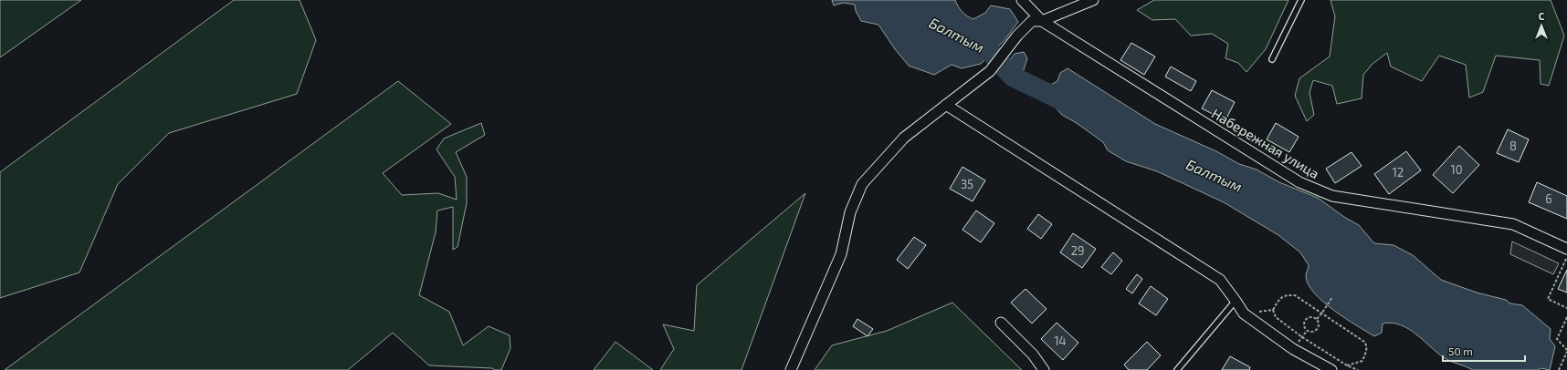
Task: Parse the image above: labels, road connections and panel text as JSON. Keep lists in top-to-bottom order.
{
  "streets": {
    "street": ["Набережная улица"]
  },
  "water": ["Балтым"],
  "house_numbers": [
    "8",
    "10",
    "12",
    "35",
    "6",
    "29",
    "14"
  ],
  "scale_bar": "50 m",
  "north": "top"
}
